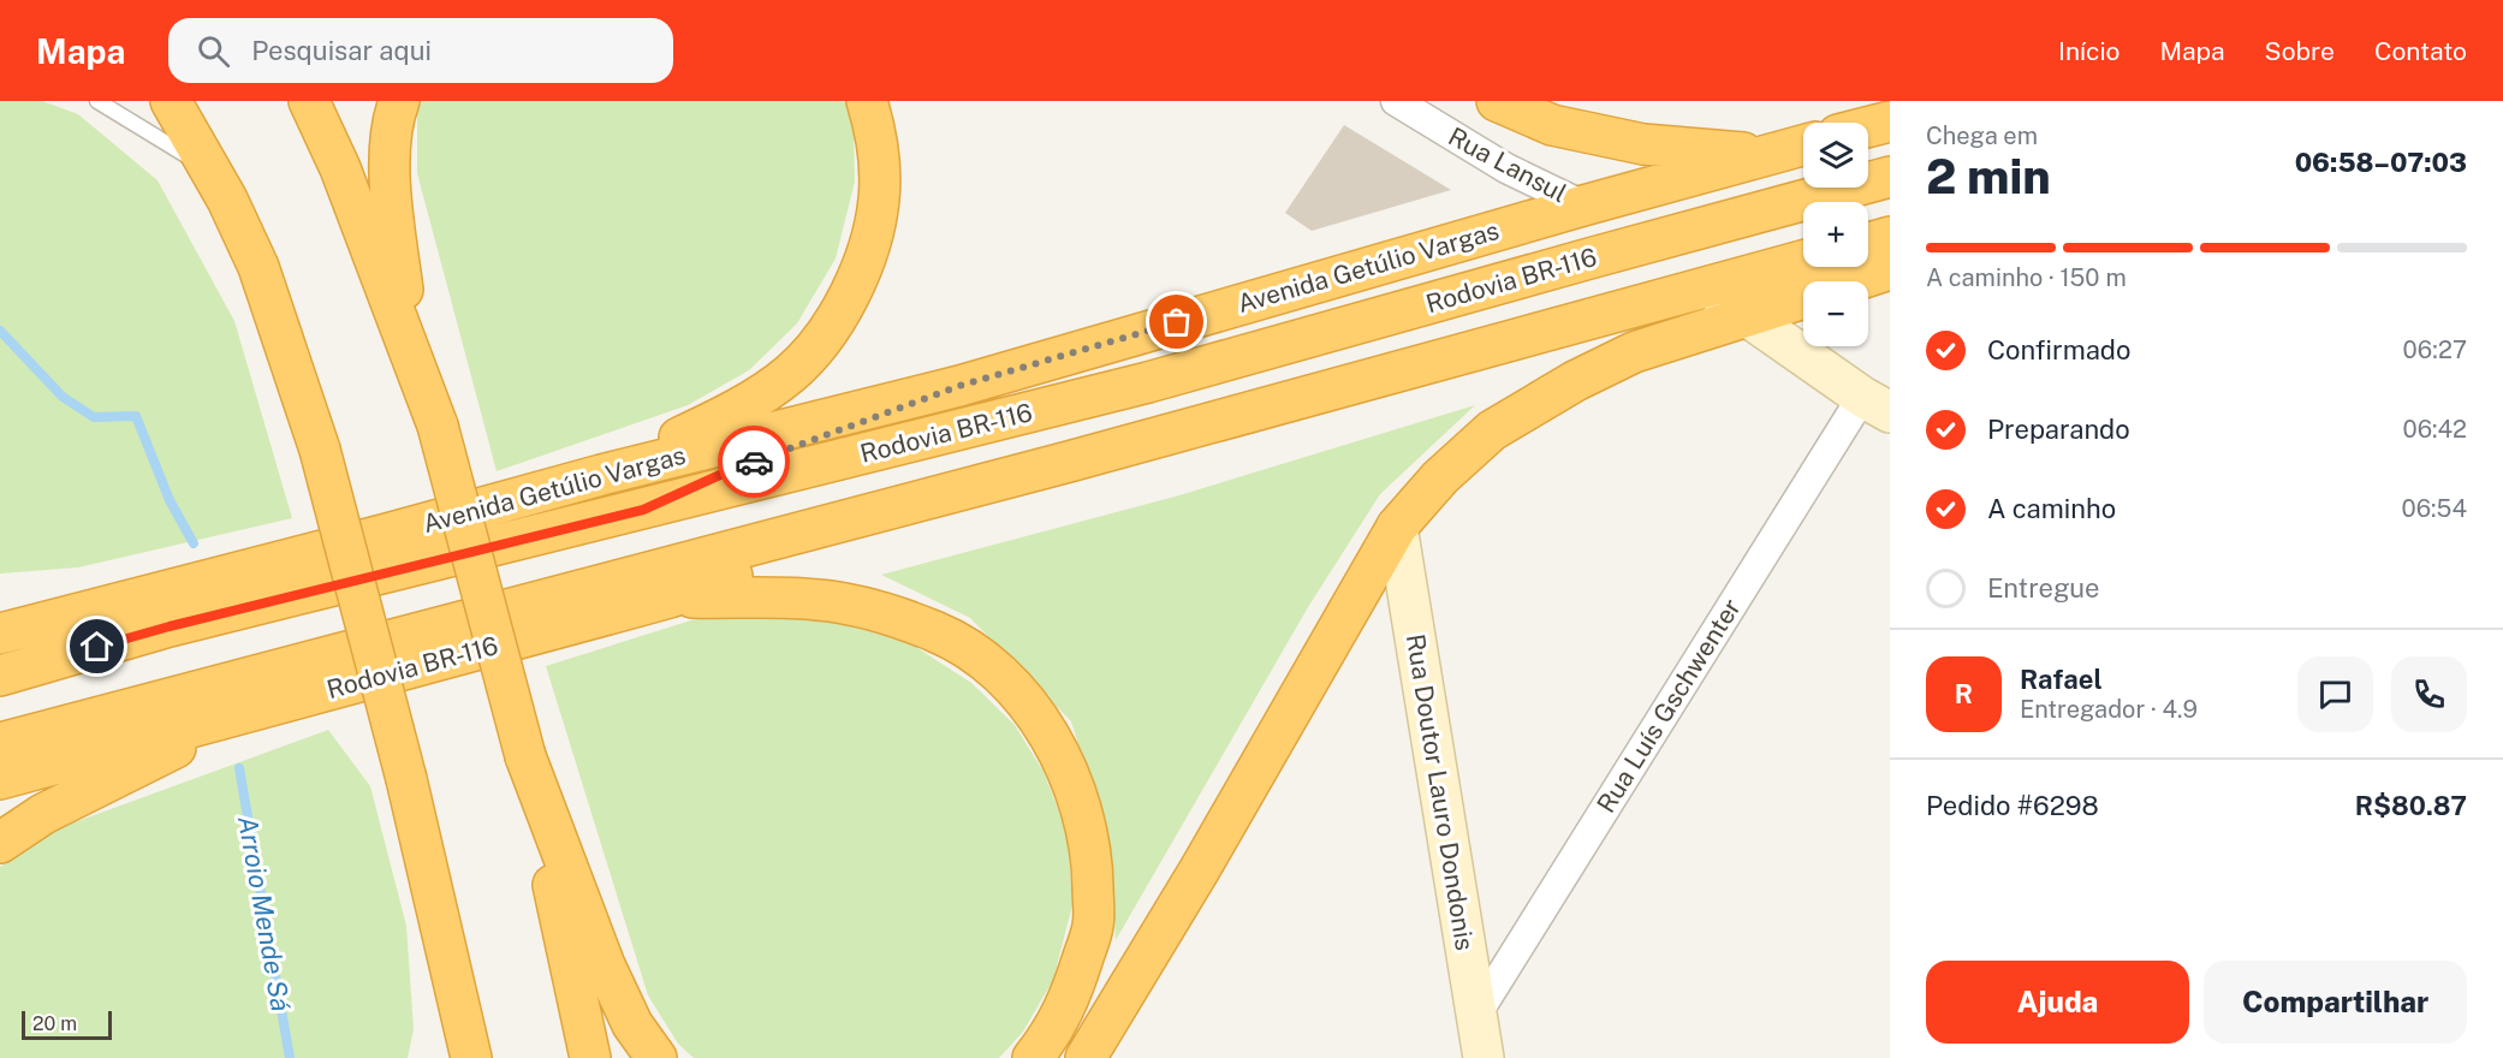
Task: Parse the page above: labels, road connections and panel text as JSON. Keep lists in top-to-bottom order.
{
  "streets": {
    "highway": ["Avenida Getúlio Vargas", "Rodovia BR-116"],
    "street": ["Rua Lansul", "Rua Luís Gschwenter", "Rua Doutor Lauro Dondonis"]
  },
  "crossings": [
    ["Rua Lansul", "Avenida Getúlio Vargas"],
    ["Rua Luís Gschwenter", "Rua Doutor Lauro Dondonis"]
  ],
  "water": ["Arroio Mende Sá"],
  "scale_bar": "20 m",
  "page": {
    "header": "Mapa",
    "search": "Pesquisar aqui",
    "nav": [
      "Início",
      "Mapa",
      "Sobre",
      "Contato"
    ],
    "heading": ["2 min", "Chega em", "06:58–07:03"],
    "panel": [
      "Rafael",
      "Entregador · 4.9",
      "Pedido #6298",
      "R$80.87"
    ],
    "map_buttons": ["+", "−"],
    "bar": "A caminho · 150 m",
    "list": [
      ["Confirmado", "06:27"],
      ["Preparando", "06:42"],
      ["A caminho", "06:54"],
      "Entregue"
    ],
    "round": "R",
    "buttons": ["Ajuda", "Compartilhar"],
    "scale": "20 m"
  }
}
